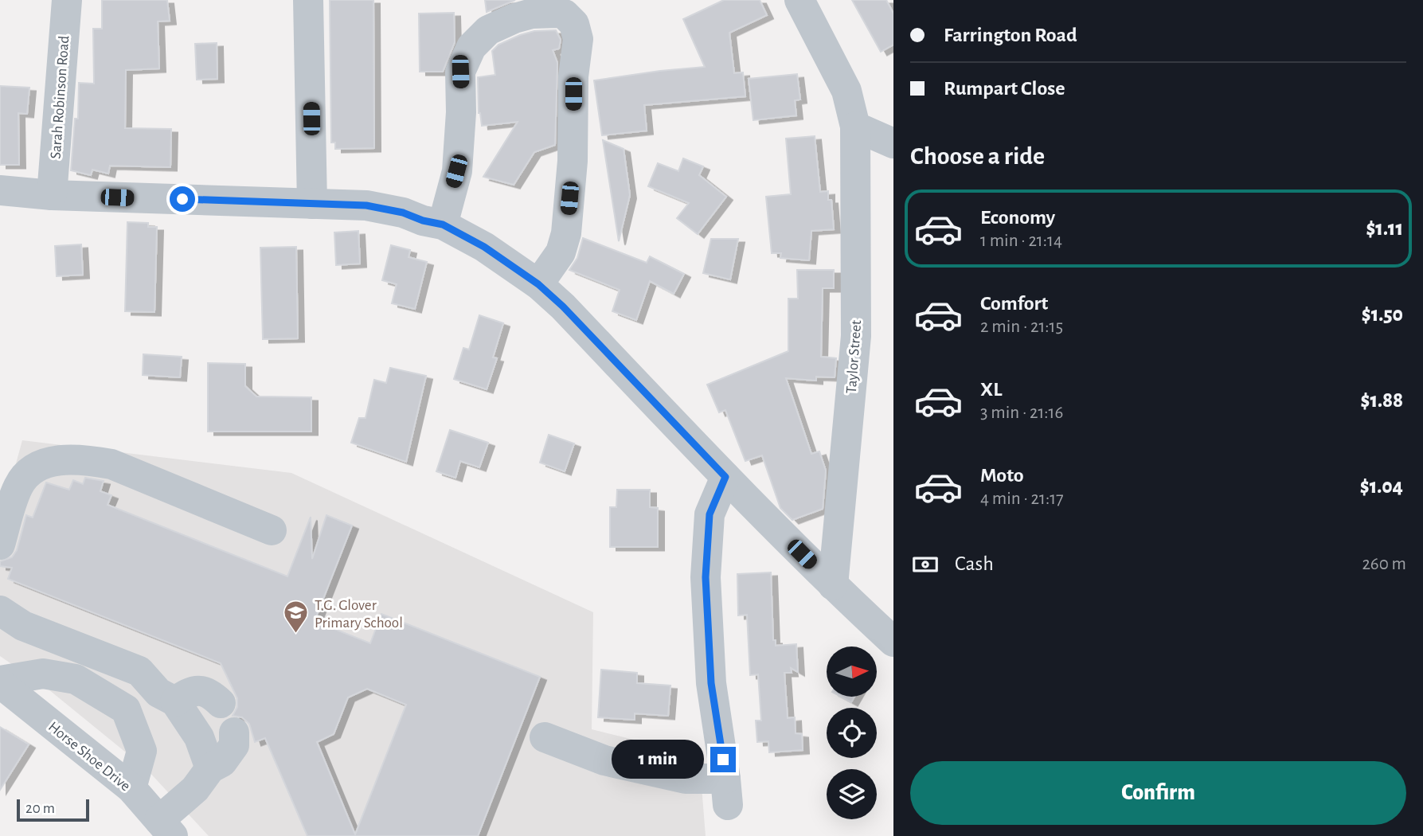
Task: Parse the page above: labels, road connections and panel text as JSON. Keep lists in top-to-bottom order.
{
  "streets": {
    "street": ["Sarah Robinson Road", "Taylor Street", "Horse Shoe Drive"]
  },
  "places": {
    "school or university": ["T.G. Glover Primary School"]
  },
  "scale_bar": "20 m",
  "north": "right",
  "page": {
    "banner": ["Farrington Road", "Rumpart Close"],
    "heading": "Choose a ride",
    "list": [
      {
        "name": "Economy",
        "note": "1 min · 21:14",
        "value": "$1.11"
      },
      {
        "name": "Comfort",
        "note": "2 min · 21:15",
        "value": "$1.50"
      },
      {
        "name": "XL",
        "note": "3 min · 21:16",
        "value": "$1.88"
      },
      {
        "name": "Moto",
        "note": "4 min · 21:17",
        "value": "$1.04"
      }
    ],
    "pay": ["Cash", "260 m"],
    "bubble": "1 min",
    "buttons": "Confirm",
    "scale": "20 m"
  }
}
